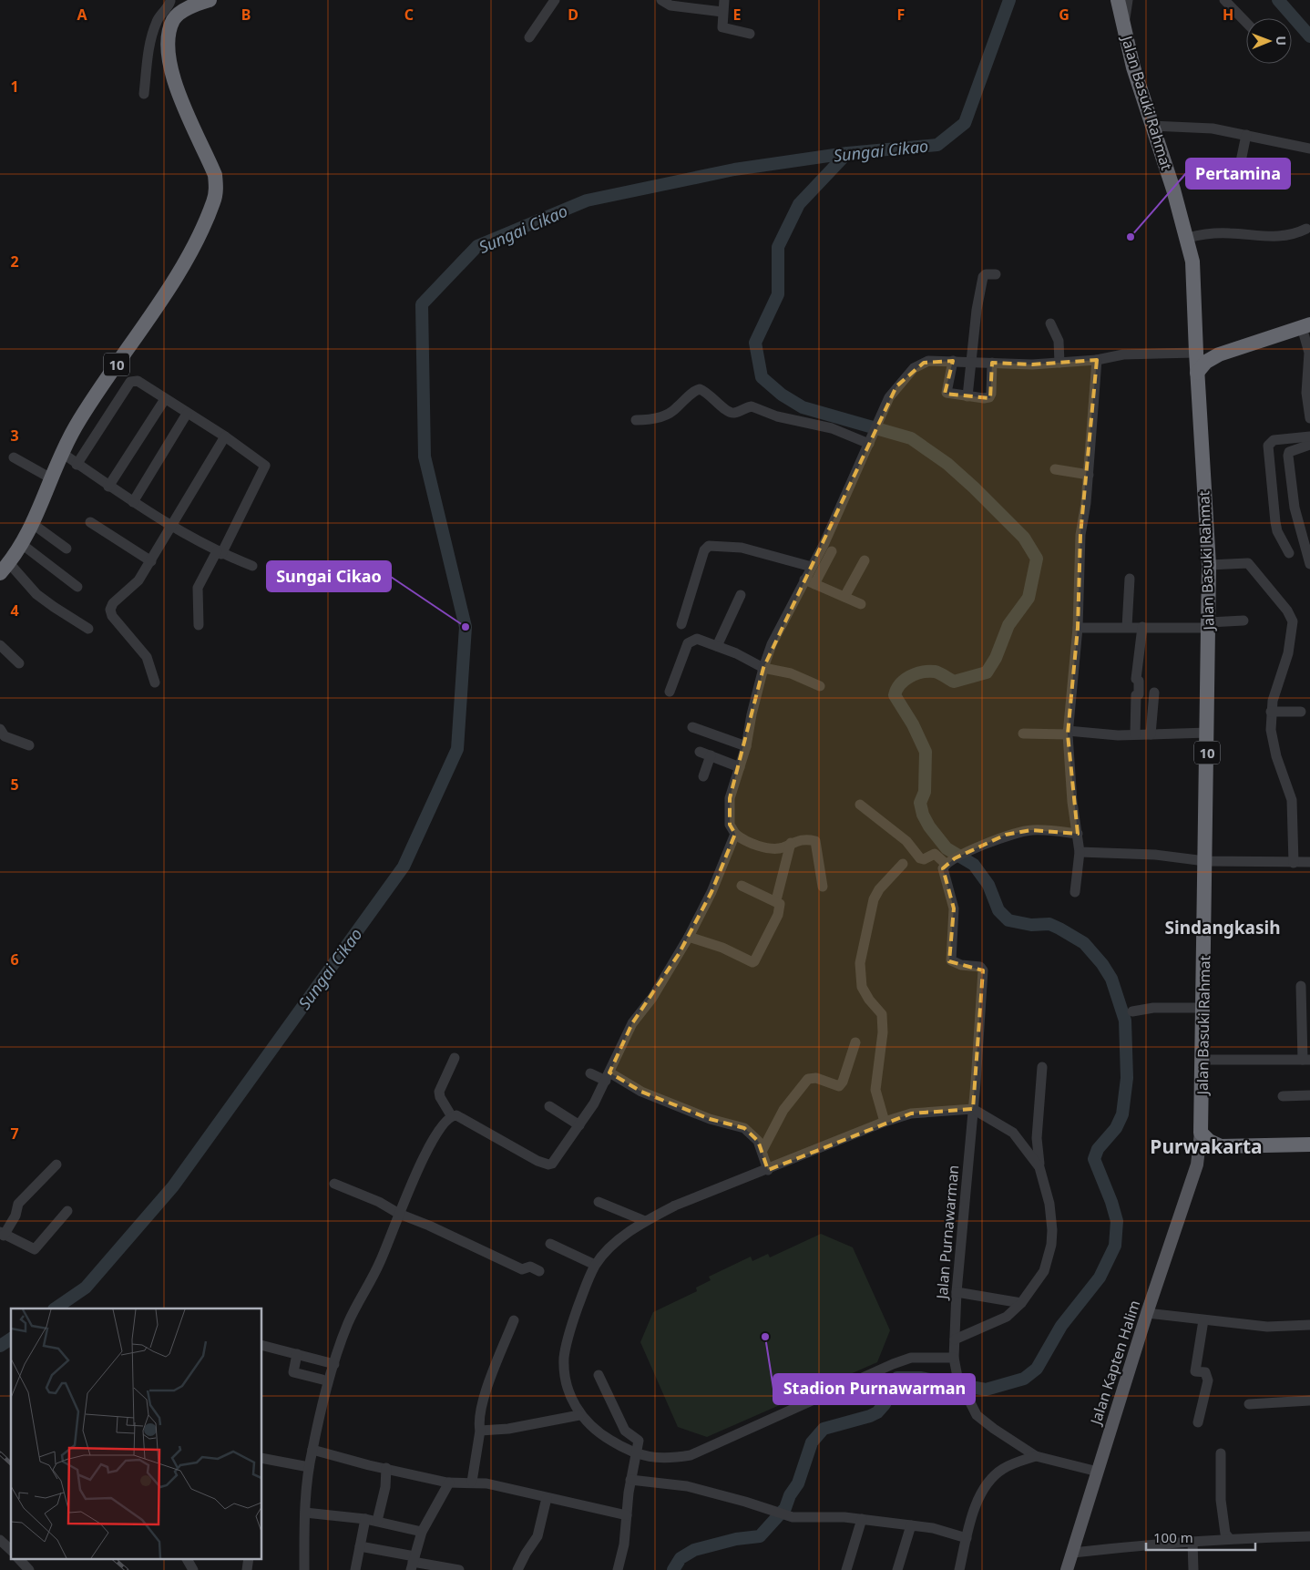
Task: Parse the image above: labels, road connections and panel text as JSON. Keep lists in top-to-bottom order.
{
  "streets": {
    "highway": ["Jalan Basuki Rahmat", "10"],
    "main road": ["Jalan Kapten Halim"],
    "street": ["Jalan Purnawarman"]
  },
  "crossings": [
    ["Jalan Basuki Rahmat", "Jalan Kapten Halim"]
  ],
  "districts": ["Sindangkasih", "Purwakarta"],
  "water": ["Sungai Cikao"],
  "places": ["Pertamina", "Sungai Cikao", "Stadion Purnawarman"],
  "scale_bar": "100 m",
  "north": "right",
  "grid": {
    "columns": [
      "A",
      "B",
      "C",
      "D",
      "E",
      "F",
      "G",
      "H"
    ],
    "rows": [
      "1",
      "2",
      "3",
      "4",
      "5",
      "6",
      "7"
    ]
  }
}
